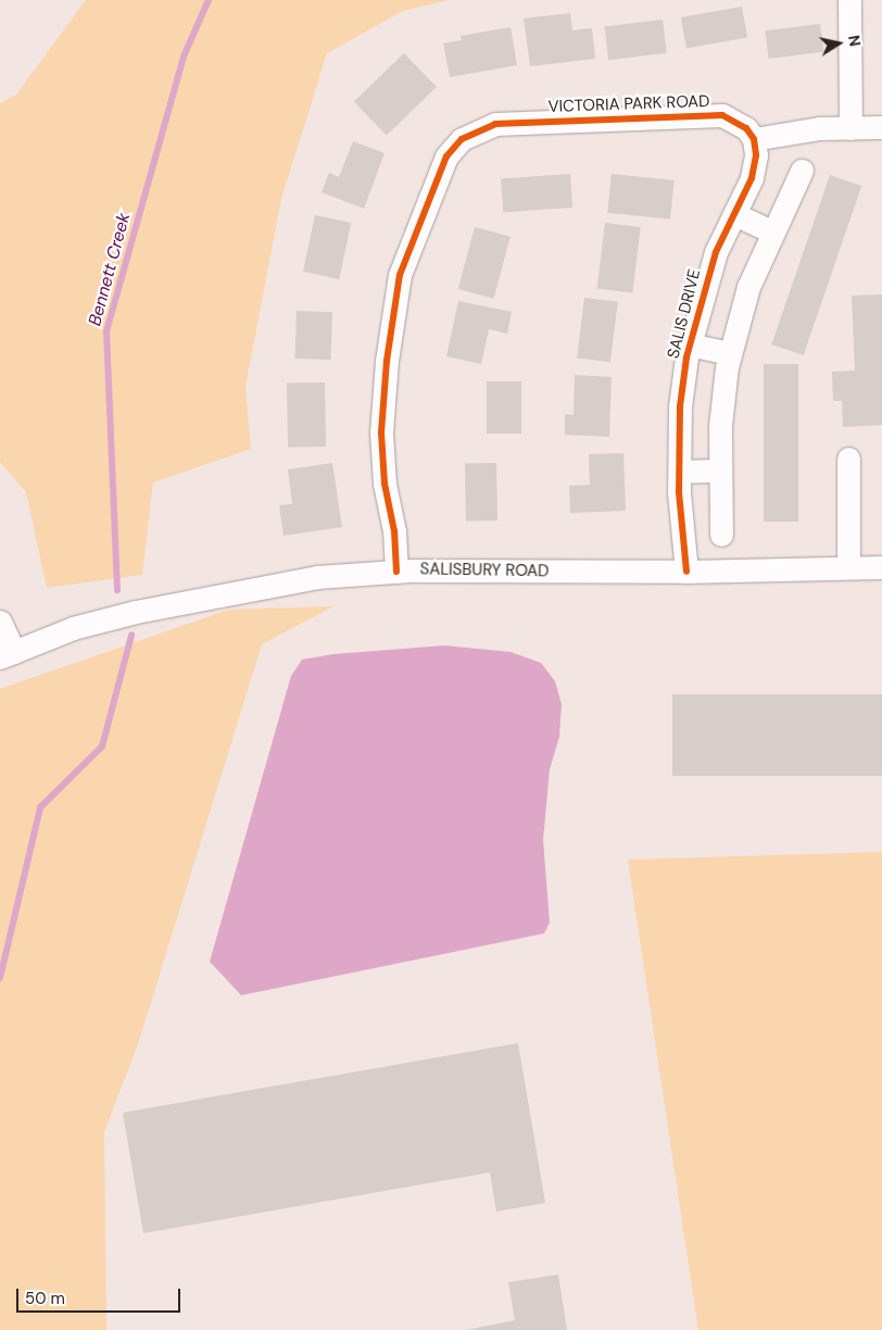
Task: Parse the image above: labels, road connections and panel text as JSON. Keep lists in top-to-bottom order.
{
  "streets": {
    "street": ["VICTORIA PARK ROAD", "SALIS DRIVE", "SALISBURY ROAD"]
  },
  "crossings": [
    ["VICTORIA PARK ROAD", "SALIS DRIVE"],
    ["VICTORIA PARK ROAD", "SALISBURY ROAD"],
    ["SALIS DRIVE", "SALISBURY ROAD"]
  ],
  "water": ["Bennett Creek"],
  "scale_bar": "50 m",
  "north": "right"
}
